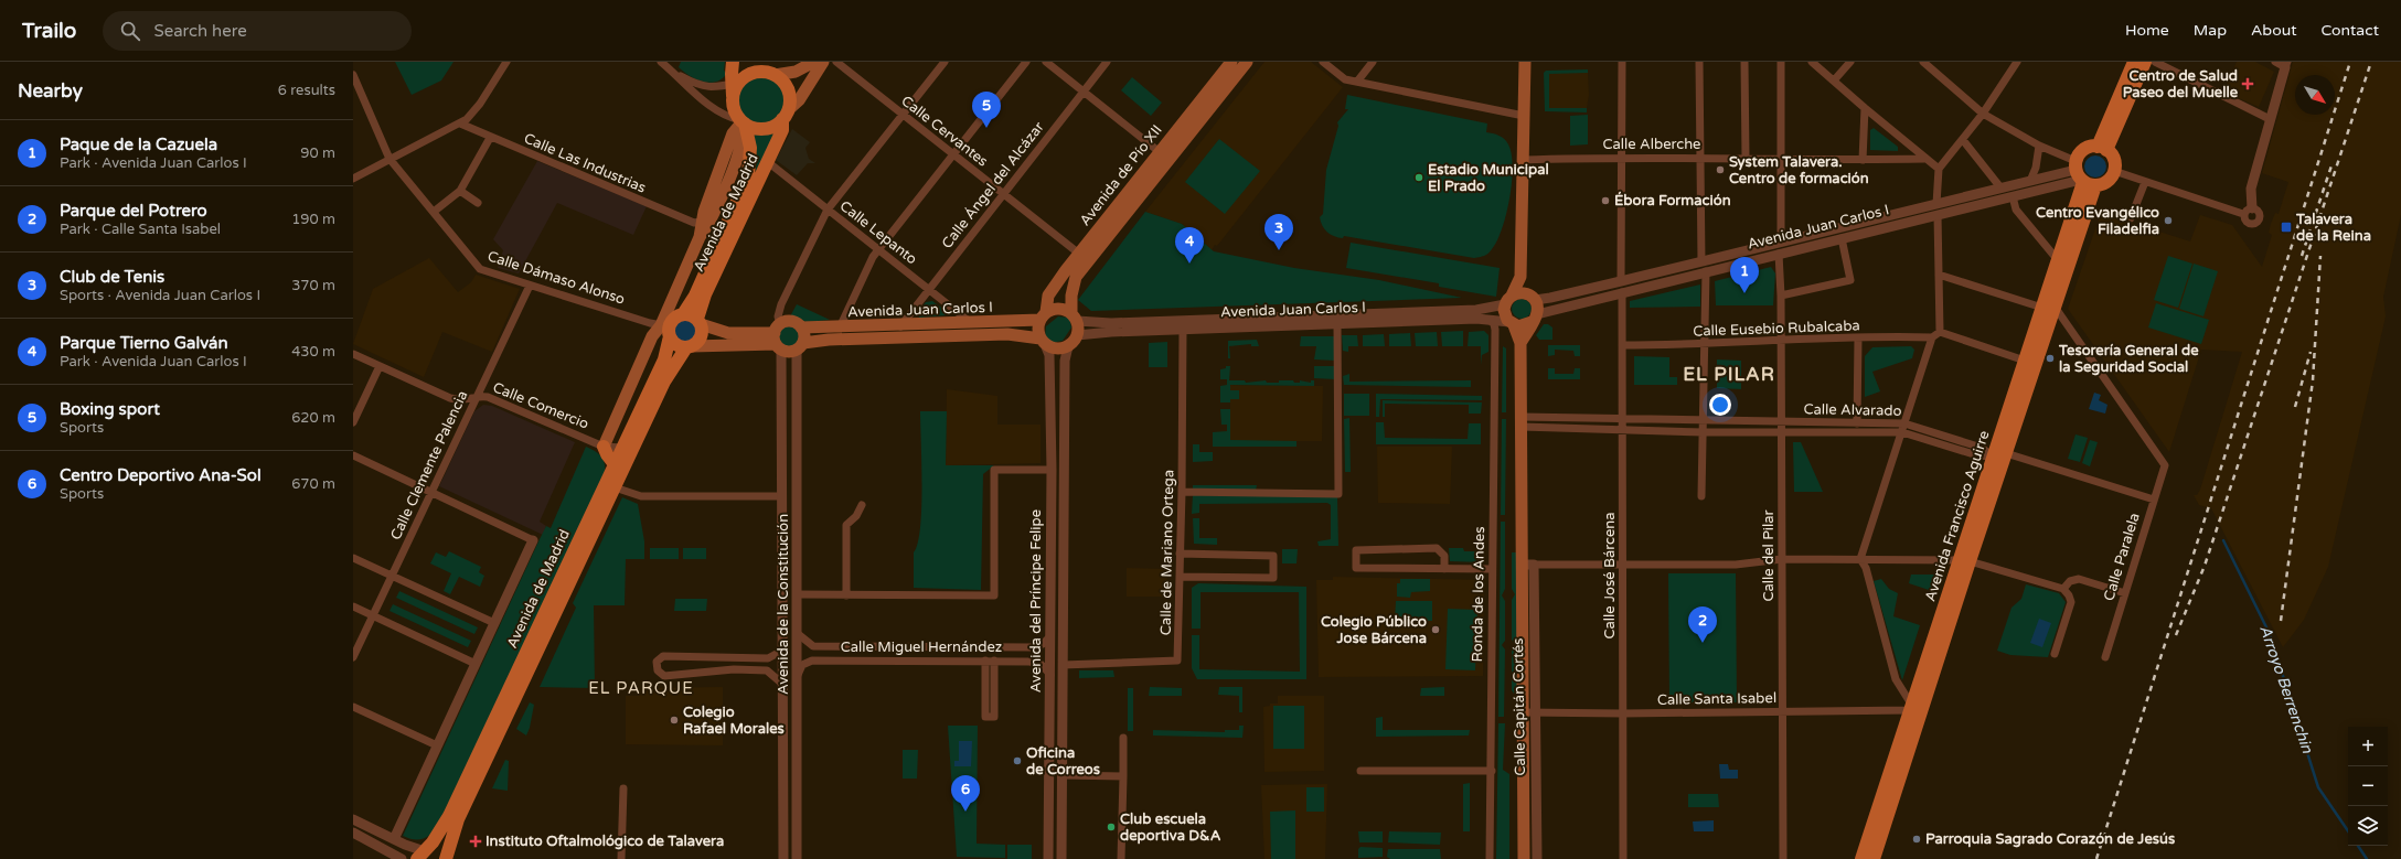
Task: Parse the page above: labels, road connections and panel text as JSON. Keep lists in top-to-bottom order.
{
  "streets": {
    "main road": [
      "Avenida de Pío XII",
      "Avenida de Madrid",
      "Avenida Juan Carlos I",
      "Avenida Francisco Aguirre",
      "Calle Capitán Cortés"
    ],
    "street": [
      "Calle Cervantes",
      "Calle Alberche",
      "Calle Las Industrias",
      "Calle Ángel del Alcázar",
      "Calle Lepanto",
      "Calle Dámaso Alonso",
      "Calle Eusebio Rubalcaba",
      "Calle Comercio",
      "Calle Alvarado",
      "Calle Clemente Palencia",
      "Calle de Mariano Ortega",
      "Calle del Pilar",
      "Calle Paralela",
      "Calle José Bárcena",
      "Ronda de los Andes",
      "Avenida del Príncipe Felipe",
      "Avenida de la Constitución",
      "Calle Miguel Hernández",
      "Calle Santa Isabel"
    ]
  },
  "crossings": [
    ["Calle Cervantes", "Avenida de Pío XII"],
    ["Calle Cervantes", "Calle Ángel del Alcázar"],
    ["Calle Las Industrias", "Avenida de Madrid"],
    ["Avenida de Pío XII", "Avenida Juan Carlos I"],
    ["Avenida de Pío XII", "Avenida del Príncipe Felipe"],
    ["Calle Ángel del Alcázar", "Avenida Juan Carlos I"],
    ["Calle Ángel del Alcázar", "Calle Lepanto"],
    ["Avenida de Madrid", "Avenida Juan Carlos I"],
    ["Avenida de Madrid", "Calle Lepanto"],
    ["Avenida de Madrid", "Calle Dámaso Alonso"],
    ["Avenida de Madrid", "Calle Comercio"],
    ["Avenida Juan Carlos I", "Calle Lepanto"],
    ["Avenida Juan Carlos I", "Calle Dámaso Alonso"],
    ["Avenida Juan Carlos I", "Avenida Francisco Aguirre"],
    ["Avenida Juan Carlos I", "Calle de Mariano Ortega"],
    ["Avenida Juan Carlos I", "Calle del Pilar"],
    ["Avenida Juan Carlos I", "Calle José Bárcena"],
    ["Avenida Juan Carlos I", "Ronda de los Andes"],
    ["Avenida Juan Carlos I", "Avenida del Príncipe Felipe"],
    ["Avenida Juan Carlos I", "Avenida de la Constitución"],
    ["Avenida Juan Carlos I", "Calle Capitán Cortés"],
    ["Calle Dámaso Alonso", "Calle Clemente Palencia"],
    ["Calle Eusebio Rubalcaba", "Calle del Pilar"],
    ["Calle Eusebio Rubalcaba", "Calle José Bárcena"],
    ["Calle Comercio", "Calle Clemente Palencia"],
    ["Calle Alvarado", "Avenida Francisco Aguirre"],
    ["Calle Alvarado", "Calle del Pilar"],
    ["Calle Alvarado", "Calle Paralela"],
    ["Calle Alvarado", "Calle José Bárcena"],
    ["Calle Alvarado", "Calle Capitán Cortés"],
    ["Avenida Francisco Aguirre", "Calle Paralela"],
    ["Avenida Francisco Aguirre", "Calle Santa Isabel"],
    ["Calle de Mariano Ortega", "Avenida del Príncipe Felipe"],
    ["Calle del Pilar", "Calle Santa Isabel"],
    ["Calle José Bárcena", "Calle Santa Isabel"],
    ["Avenida del Príncipe Felipe", "Calle Miguel Hernández"],
    ["Avenida de la Constitución", "Calle Miguel Hernández"],
    ["Calle Santa Isabel", "Calle Capitán Cortés"]
  ],
  "districts": ["EL PILAR", "EL PARQUE"],
  "water": ["Arroyo Berrenchin"],
  "places": {
    "health": ["Centro de Salud Paseo del Muelle", "Instituto Oftalmológico de Talavera"],
    "other": [
      "System Talavera. Centro de formación",
      "Estadio Municipal El Prado",
      "Ébora Formación",
      "Centro Evangélico Filadelfia",
      "Tesorería General de la Seguridad Social",
      "Colegio Público Jose Bárcena",
      "Colegio Rafael Morales",
      "Oficina de Correos",
      "Club escuela deportiva D&A",
      "Parroquia Sagrado Corazón de Jesús"
    ],
    "transit": ["Talavera de la Reina"]
  },
  "north": "bottom right",
  "page": {
    "header": "Trailo",
    "search": "Search here",
    "nav": [
      "Home",
      "Map",
      "About",
      "Contact"
    ],
    "heading": ["Nearby", "6 results"],
    "pins": [
      "5",
      "3",
      "4",
      "1",
      "2",
      "6"
    ],
    "list": [
      {
        "mark": "1",
        "name": "Paque de la Cazuela",
        "note": "Park · Avenida Juan Carlos I",
        "value": "90 m"
      },
      {
        "mark": "2",
        "name": "Parque del Potrero",
        "note": "Park · Calle Santa Isabel",
        "value": "190 m"
      },
      {
        "mark": "3",
        "name": "Club de Tenis",
        "note": "Sports · Avenida Juan Carlos I",
        "value": "370 m"
      },
      {
        "mark": "4",
        "name": "Parque Tierno Galván",
        "note": "Park · Avenida Juan Carlos I",
        "value": "430 m"
      },
      {
        "mark": "5",
        "name": "Boxing sport",
        "note": "Sports",
        "value": "620 m"
      },
      {
        "mark": "6",
        "name": "Centro Deportivo Ana-Sol",
        "note": "Sports",
        "value": "670 m"
      }
    ],
    "map_buttons": ["+", "−"]
  }
}
